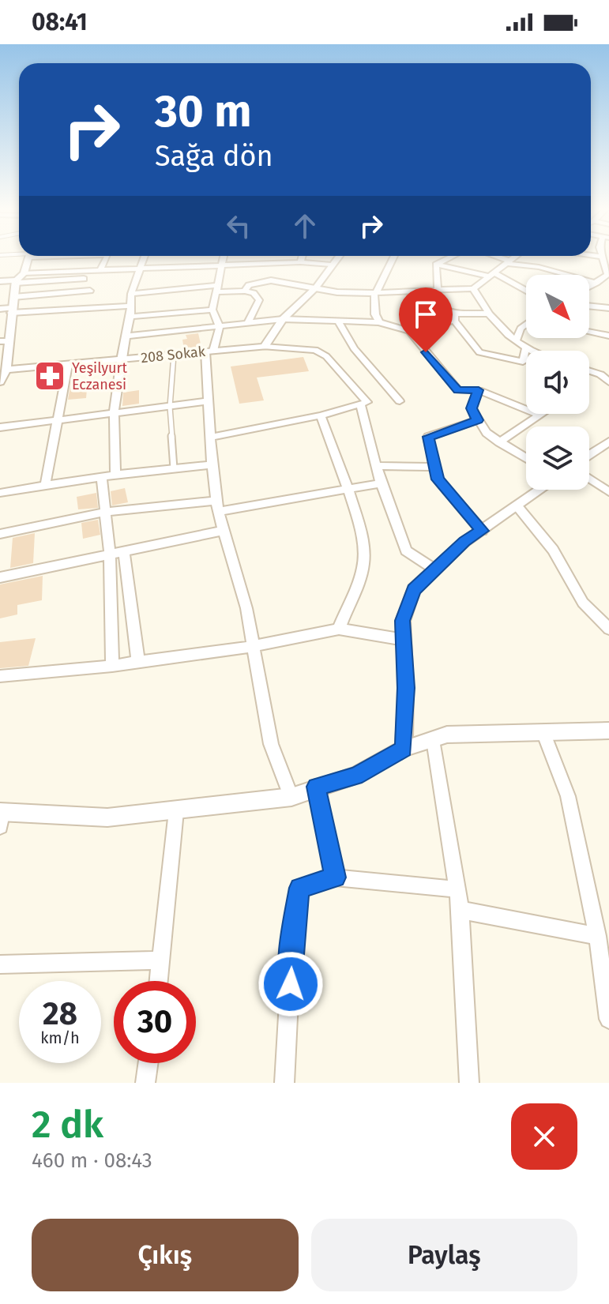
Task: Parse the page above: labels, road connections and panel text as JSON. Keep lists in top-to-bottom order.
{
  "streets": {
    "street": ["208 Sokak"]
  },
  "places": {
    "pharmacy": ["Yeşilyurt Eczanesi"]
  },
  "north": "bottom right",
  "page": {
    "status": "08:41",
    "turn": ["30 m", "Sağa dön"],
    "speed": "28 km/h",
    "limit": "30",
    "heading": ["2 dk", "460 m · 08:43"],
    "buttons": ["Çıkış", "Paylaş"]
  }
}
